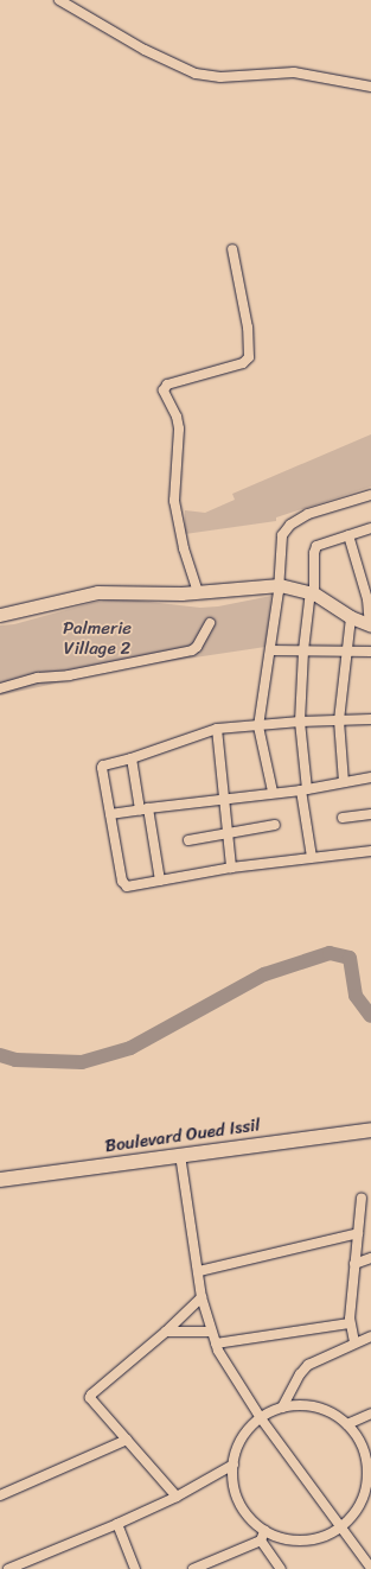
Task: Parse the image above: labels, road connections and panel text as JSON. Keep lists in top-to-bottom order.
{
  "streets": {
    "main road": ["Boulevard Oued Issil"]
  },
  "parks": ["Palmerie Village 2"]
}
